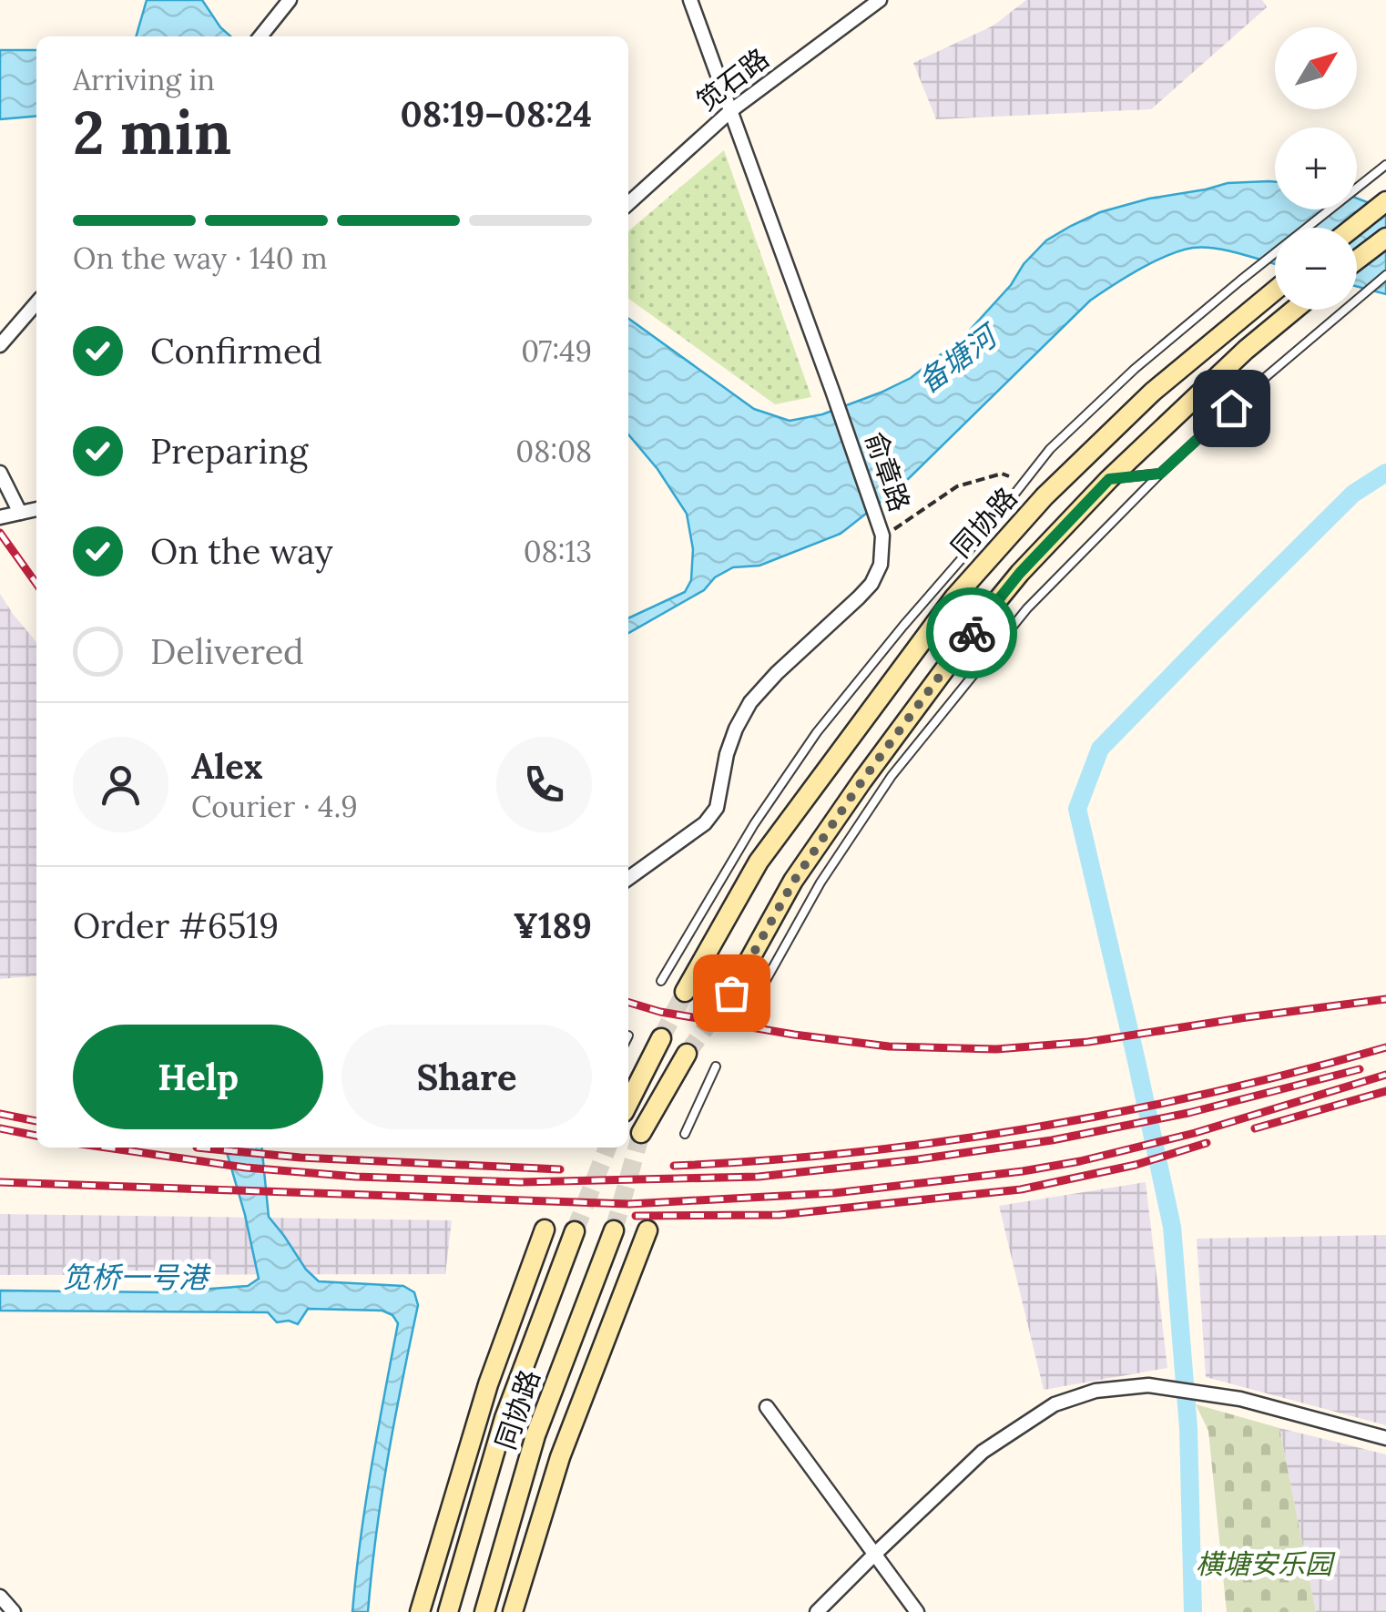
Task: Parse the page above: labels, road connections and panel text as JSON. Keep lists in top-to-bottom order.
{
  "streets": {
    "main road": ["同协路"],
    "street": ["笕石路", "俞章路"]
  },
  "crossings": [
    ["笕石路", "俞章路"]
  ],
  "water": ["备塘河", "笕桥一号港"],
  "parks": ["横塘安乐园"],
  "north": "top right",
  "page": {
    "map_buttons": ["+", "−"],
    "heading": ["2 min", "Arriving in", "08:19–08:24"],
    "panel": [
      "Alex",
      "Courier · 4.9",
      "Order #6519",
      "¥189"
    ],
    "bar": "On the way · 140 m",
    "list": [
      ["Confirmed", "07:49"],
      ["Preparing", "08:08"],
      ["On the way", "08:13"],
      "Delivered"
    ],
    "buttons": ["Help", "Share"]
  }
}
